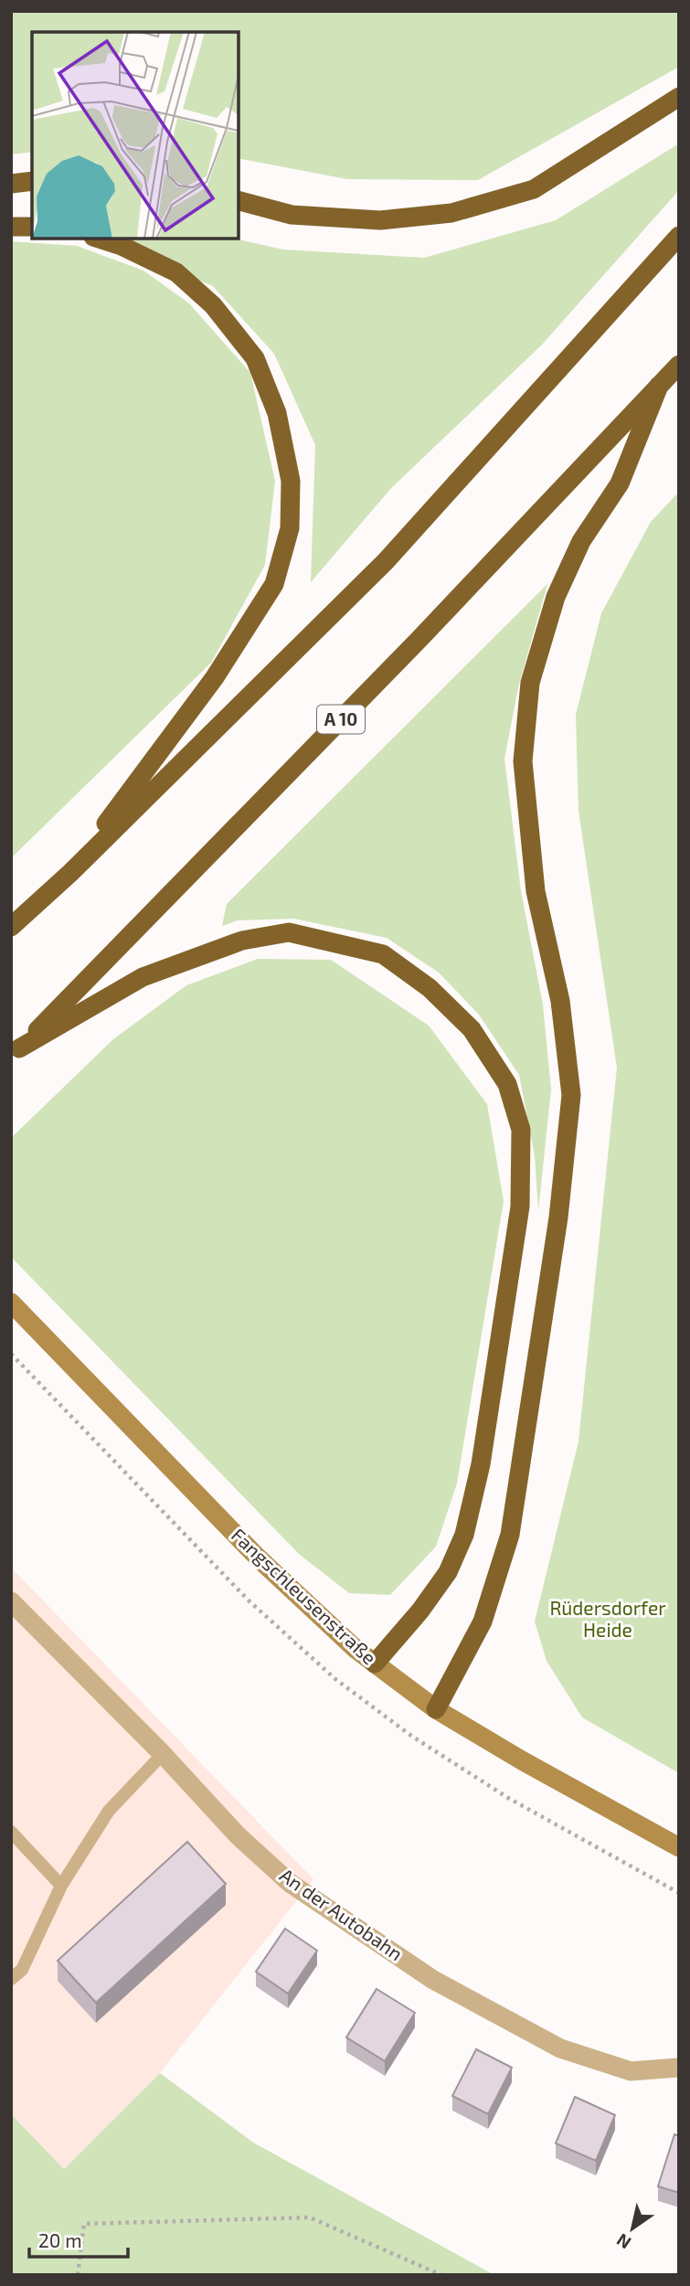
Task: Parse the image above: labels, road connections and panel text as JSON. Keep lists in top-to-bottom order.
{
  "streets": {
    "highway": ["A 10"],
    "main road": ["Fangschleusenstraße"],
    "street": ["An der Autobahn"]
  },
  "parks": ["Rüdersdorfer Heide"],
  "scale_bar": "20 m",
  "north": "bottom left"
}
